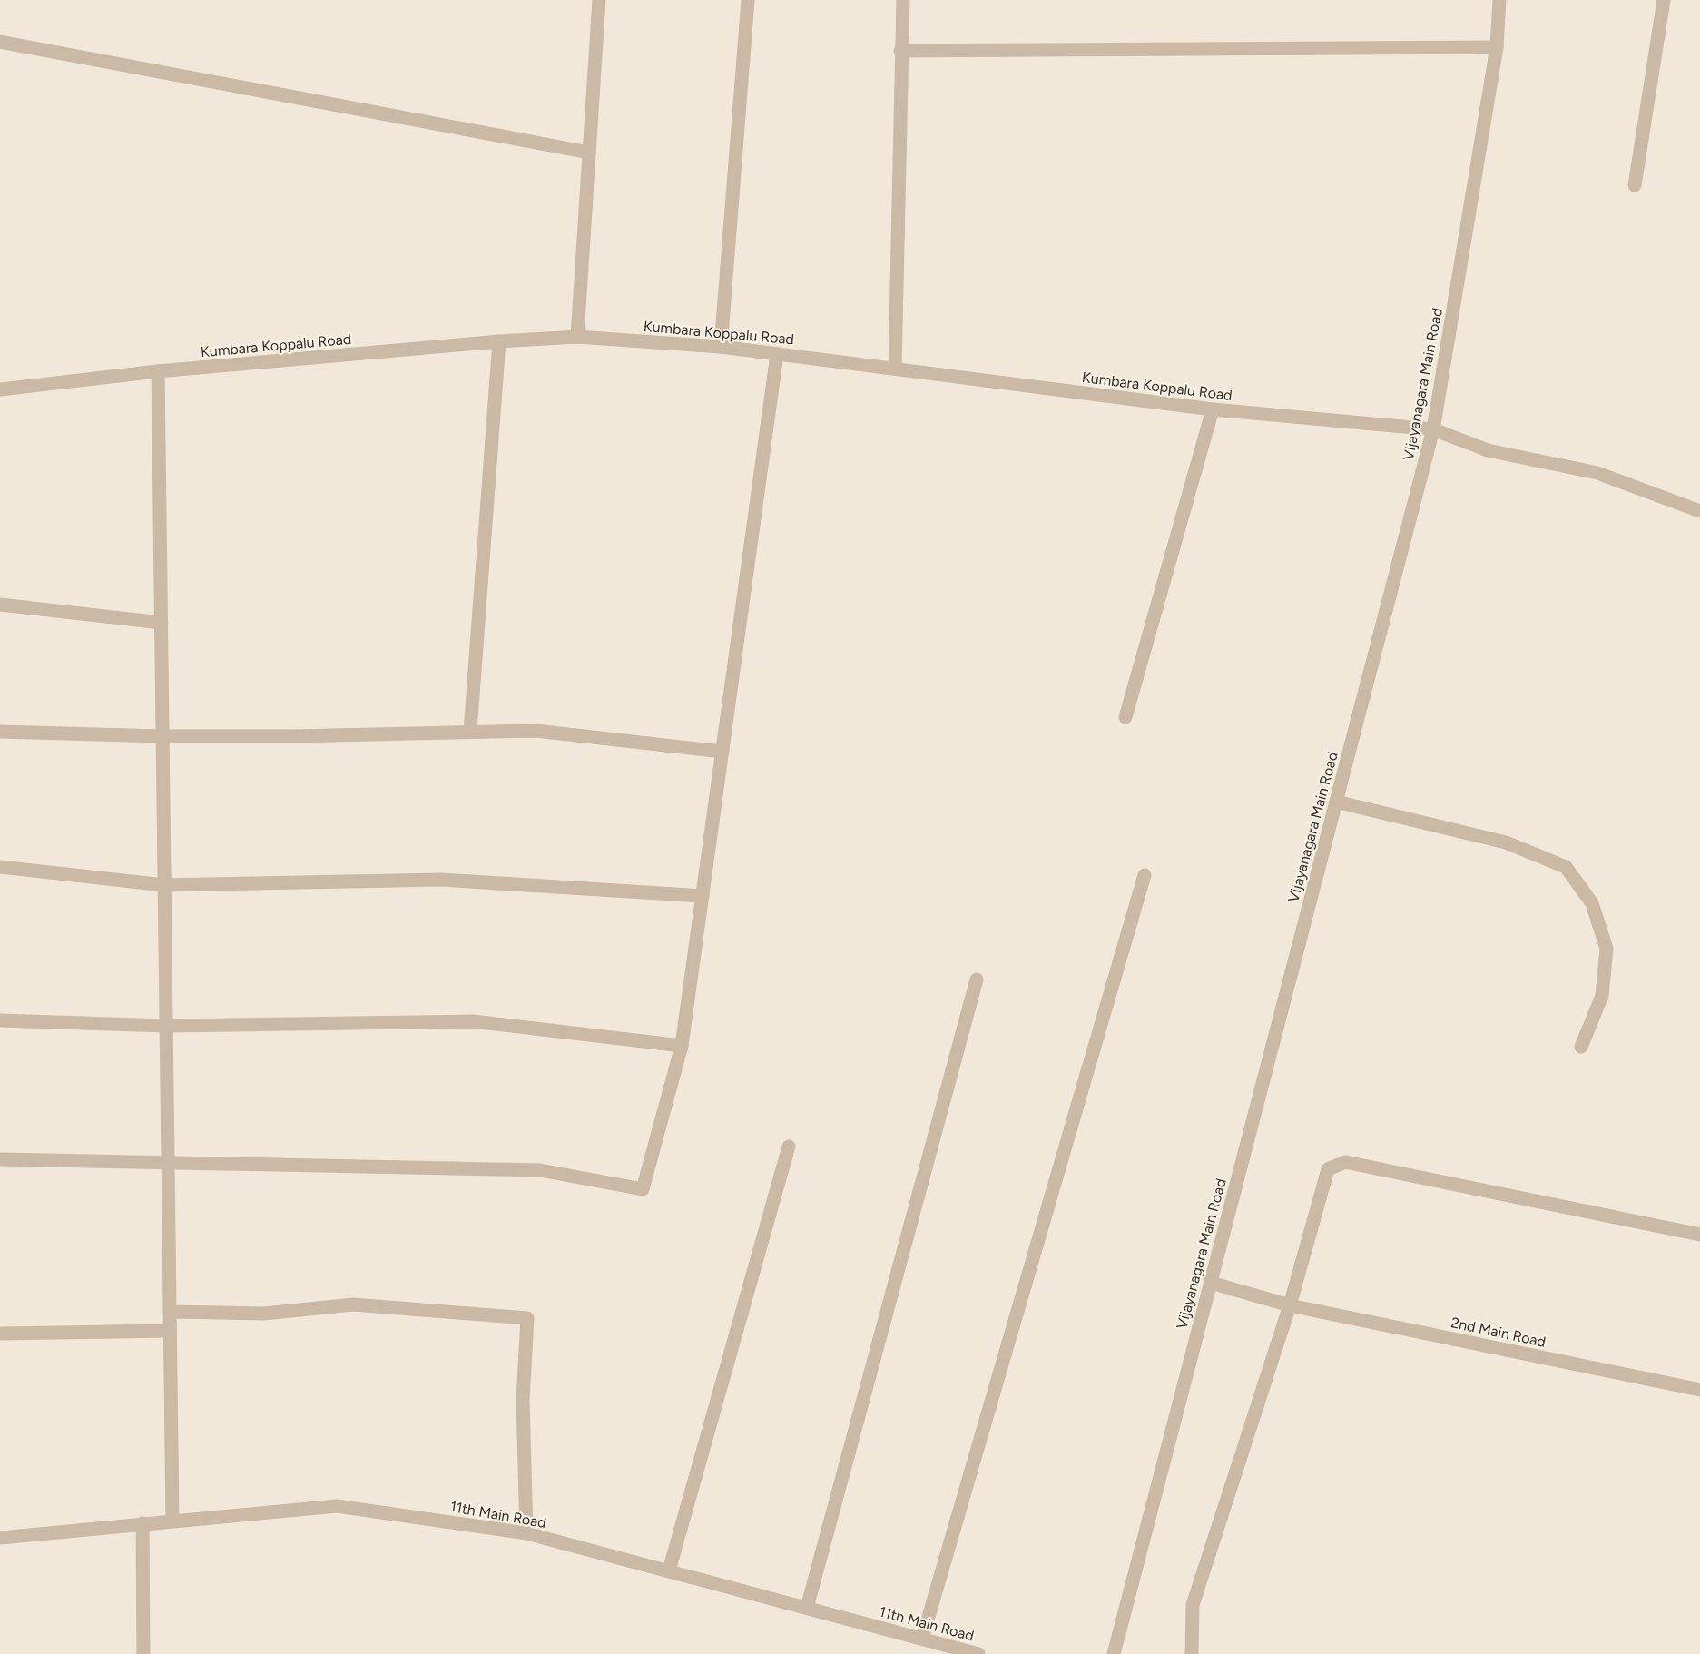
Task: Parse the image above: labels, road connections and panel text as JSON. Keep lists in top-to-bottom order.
{
  "streets": {
    "street": [
      "Kumbara Koppalu Road",
      "Vijayanagara Main Road",
      "2nd Main Road",
      "11th Main Road"
    ]
  },
  "crossings": [
    ["Kumbara Koppalu Road", "Vijayanagara Main Road"],
    ["Vijayanagara Main Road", "2nd Main Road"]
  ]
}
